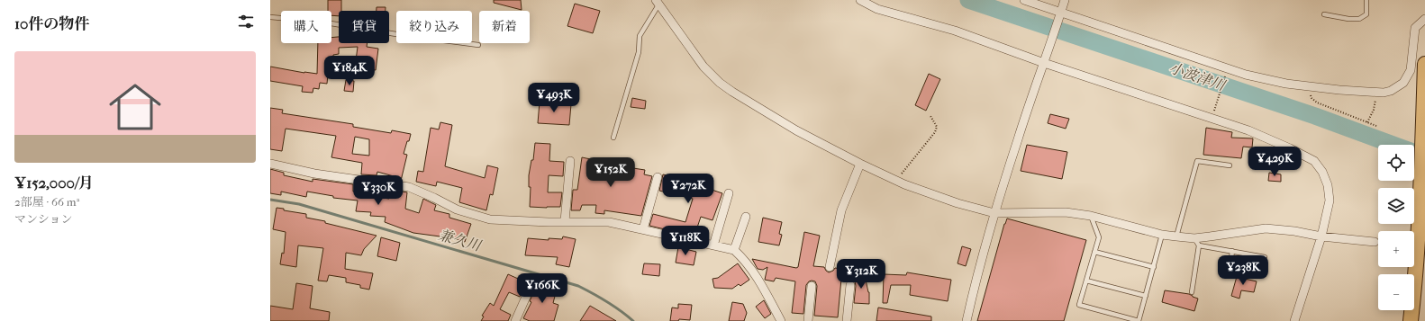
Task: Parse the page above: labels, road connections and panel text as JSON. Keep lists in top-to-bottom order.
{
  "water": ["小波津川", "兼久川"],
  "page": {
    "heading": "10件の物件",
    "chip": [
      "購入",
      "賃貸",
      "絞り込み",
      "新着"
    ],
    "list": [
      {
        "name": "¥152,000/月",
        "note": "2部屋 · 66 m² · マンション"
      }
    ],
    "price": [
      "¥184K",
      "¥493K",
      "¥429K",
      "¥152K",
      "¥272K",
      "¥330K",
      "¥118K",
      "¥238K",
      "¥312K",
      "¥166K"
    ],
    "map_buttons": ["+", "−"]
  }
}
